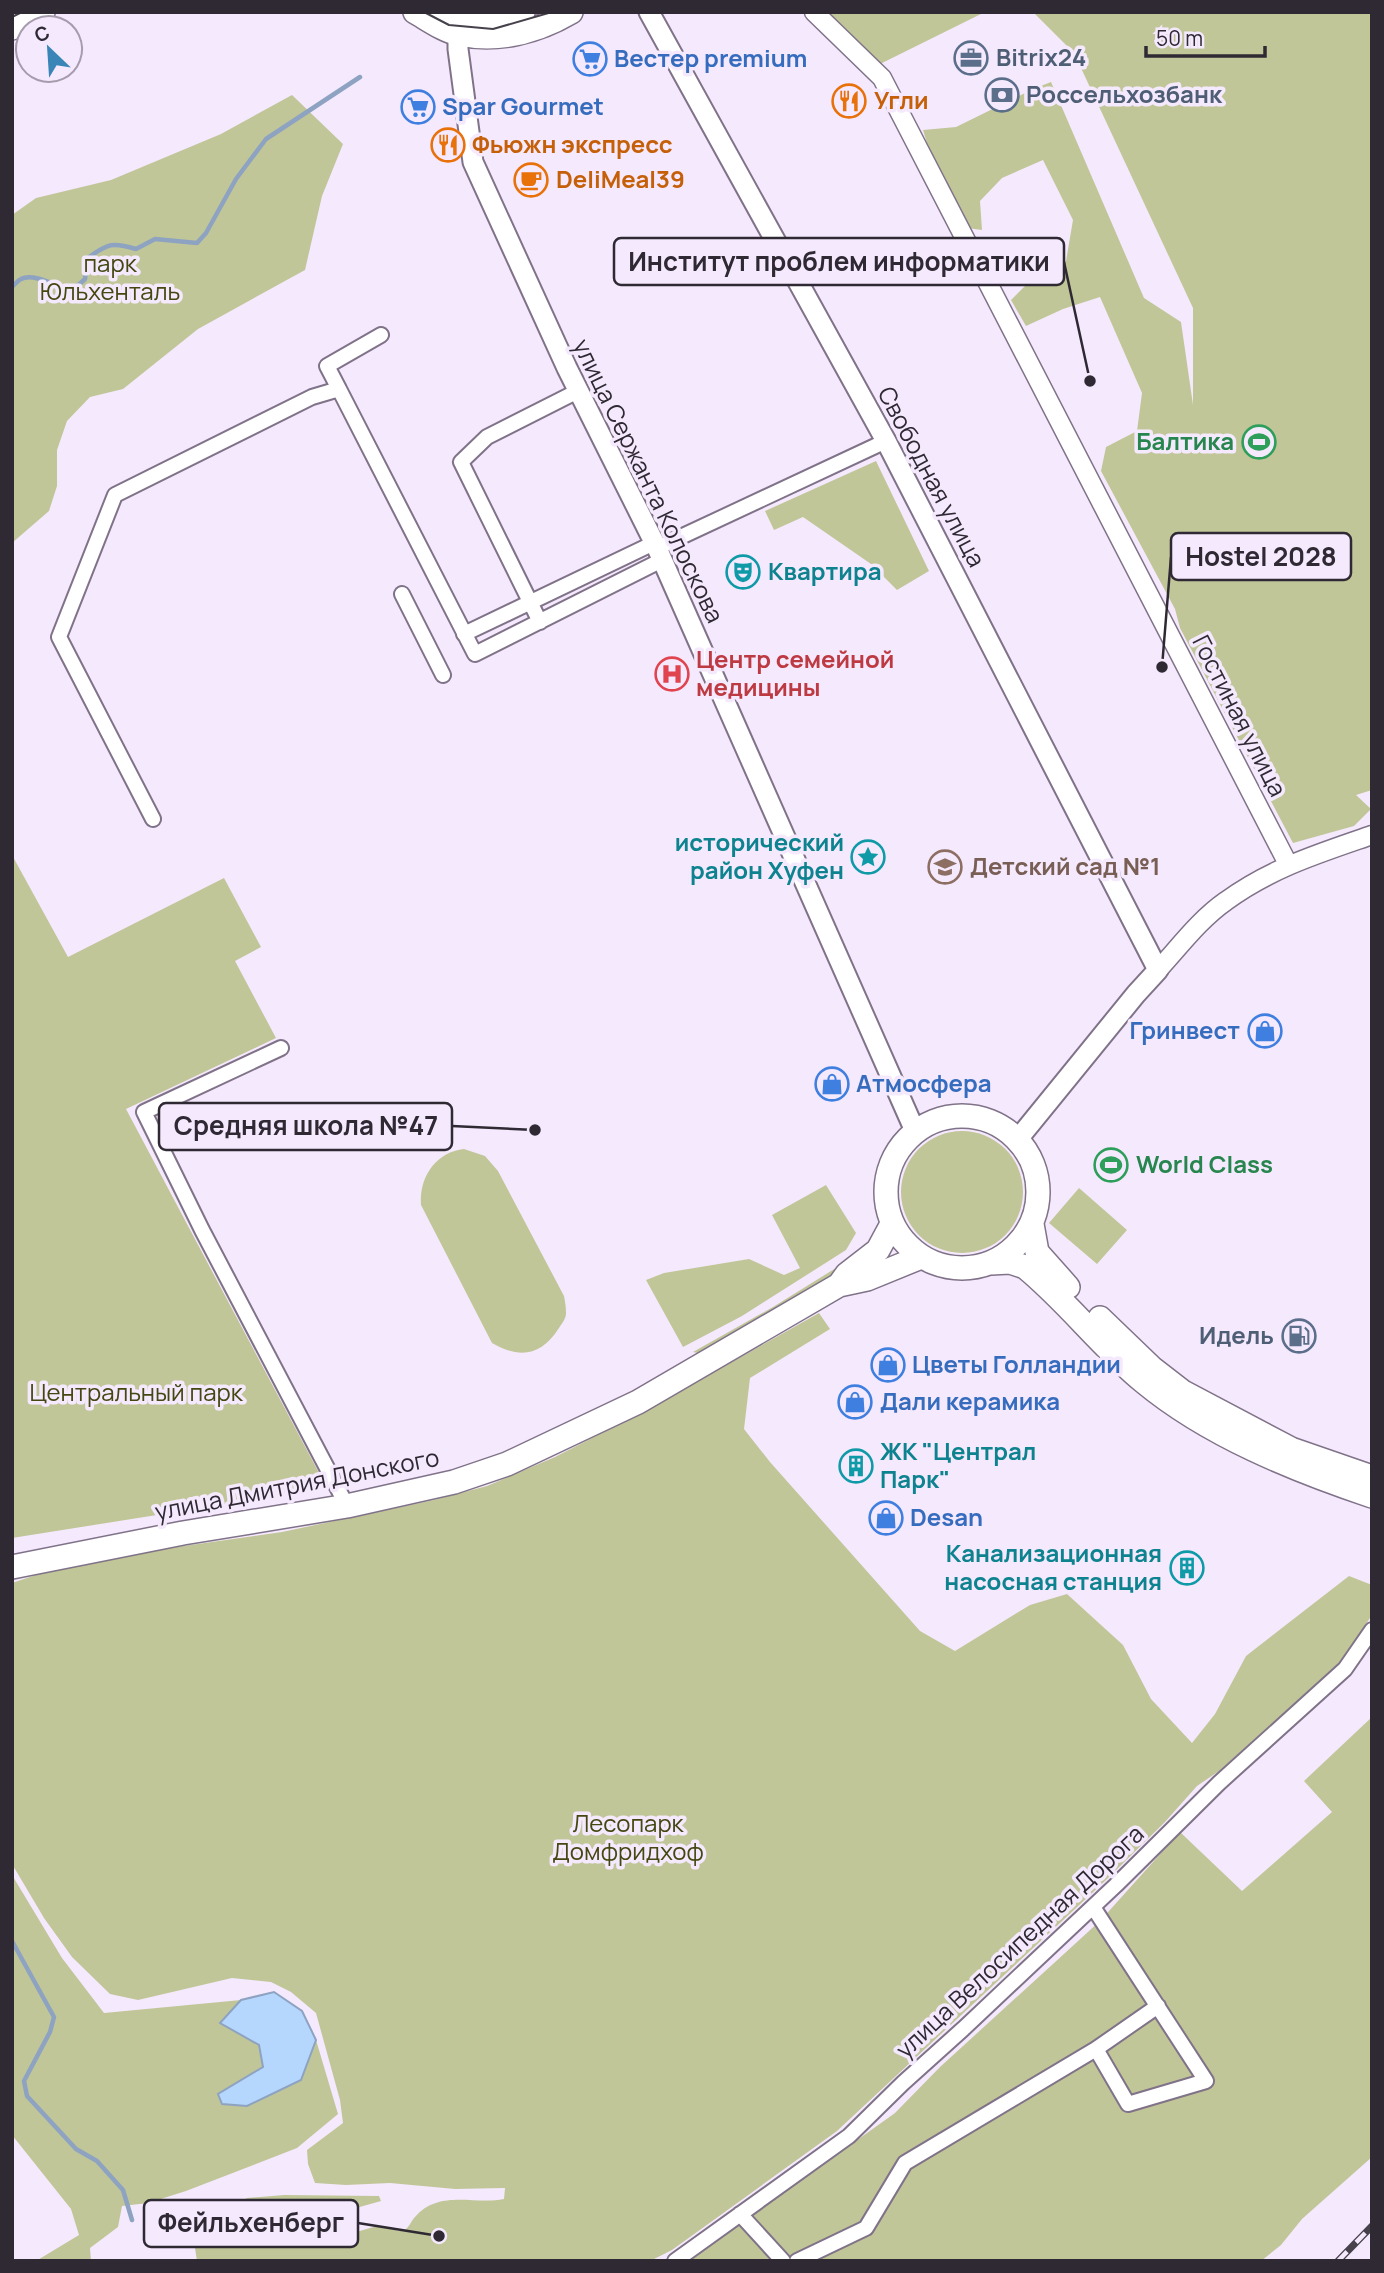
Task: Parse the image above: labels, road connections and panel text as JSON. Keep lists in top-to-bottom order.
{
  "streets": {
    "main road": ["Свободная улица", "улица Сержанта Колоскова", "улица Дмитрия Донского"],
    "street": ["Гостиная улица", "улица Велосипедная Дорога"]
  },
  "crossings": [
    ["улица Сержанта Колоскова", "улица Дмитрия Донского"]
  ],
  "parks": ["парк Юльхенталь", "Центральный парк", "Лесопарк Домфридхоф"],
  "places": {
    "office": ["Bitrix24"],
    "supermarket": ["Вестер premium", "Spar Gourmet"],
    "bank": ["Россельхозбанк"],
    "restaurant": ["Угли", "Фьюжн экспресс"],
    "cafe": ["DeliMeal39"],
    "other": [
      "Институт проблем информатики",
      "Hostel 2028",
      "Средняя школа №47",
      "Фейльхенберг"
    ],
    "sports": ["Балтика", "World Class"],
    "theatre": ["Квартира"],
    "hospital": ["Центр семейной медицины"],
    "place": ["исторический район Хуфен"],
    "school or university": ["Детский сад №1"],
    "shop": [
      "Гринвест",
      "Атмосфера",
      "Цветы Голландии",
      "Дали керамика",
      "Desan"
    ],
    "fuel station": ["Идель"],
    "building": ["ЖК \"Централ Парк\"", "Канализационная насосная станция"]
  },
  "scale_bar": "50 m",
  "north": "top left"
}
